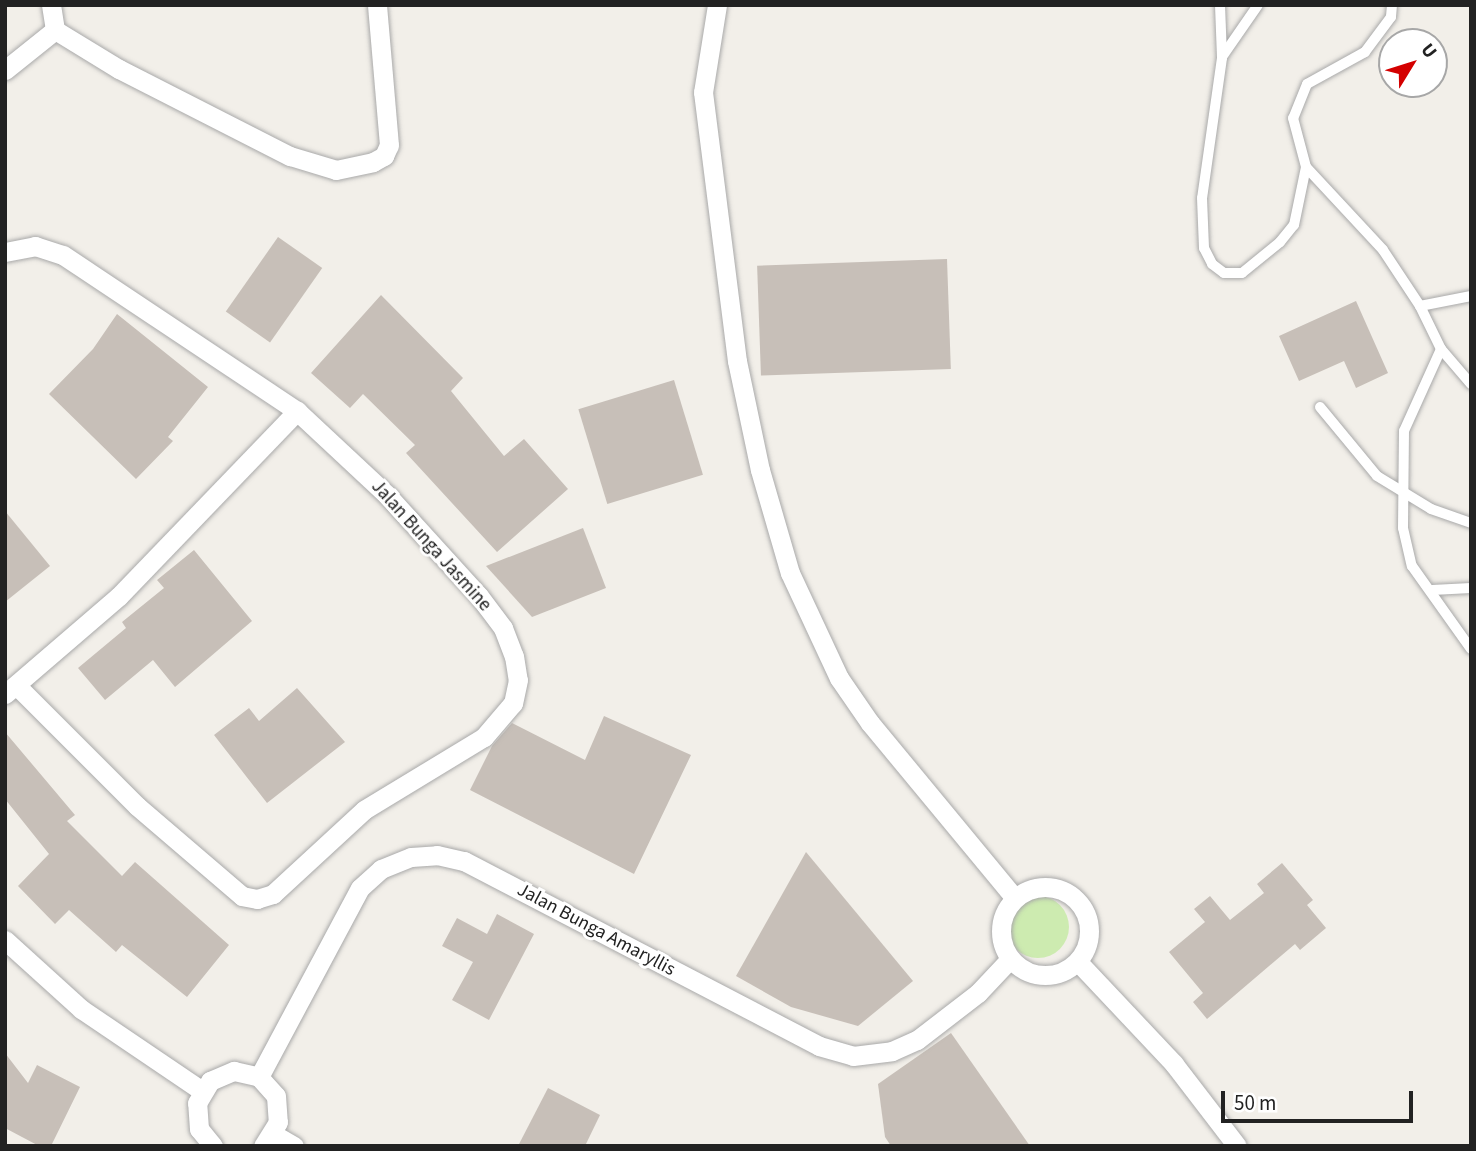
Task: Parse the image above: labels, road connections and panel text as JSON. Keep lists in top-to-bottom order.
{
  "streets": {
    "street": ["Jalan Bunga Jasmine", "Jalan Bunga Amaryllis"]
  },
  "scale_bar": "50 m",
  "north": "top right"
}
